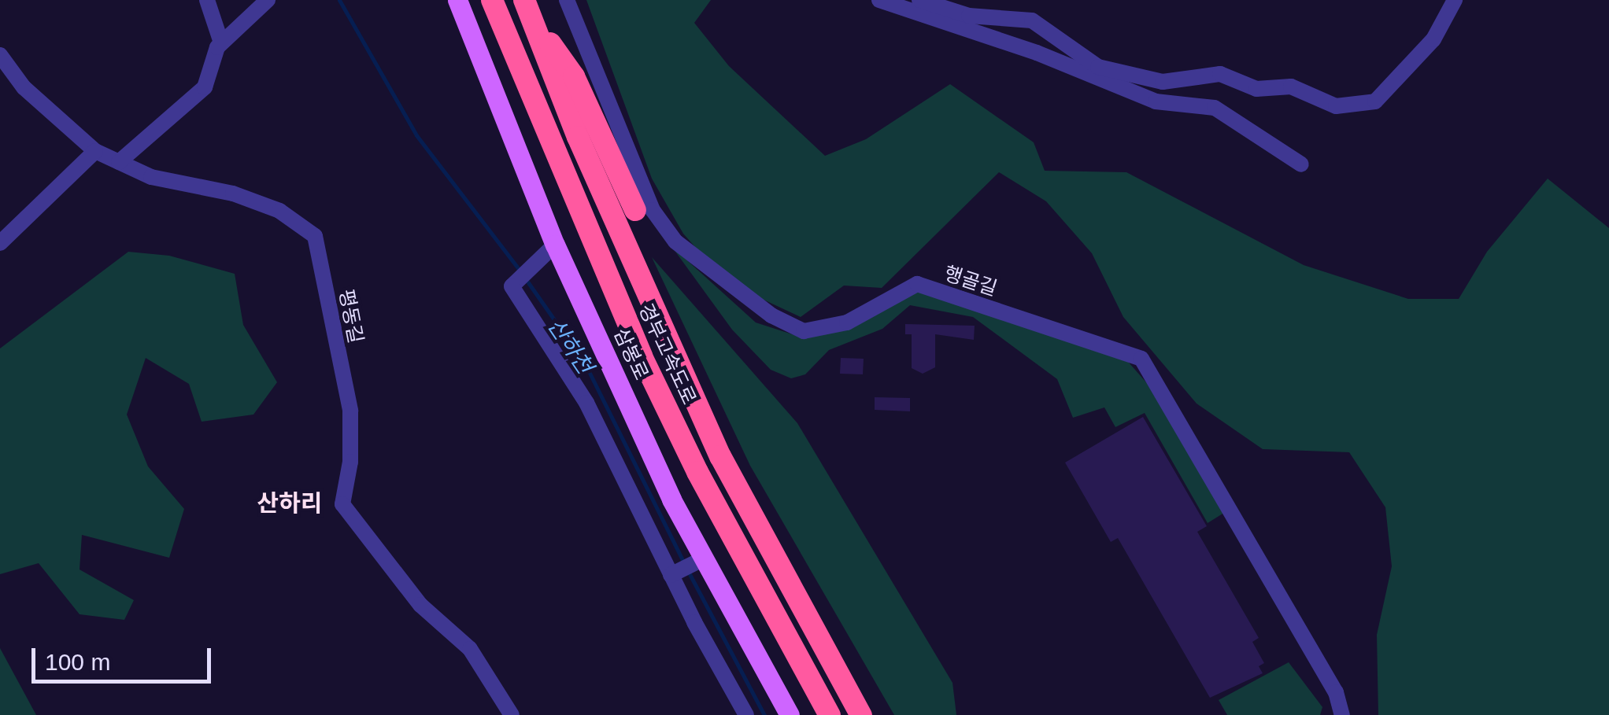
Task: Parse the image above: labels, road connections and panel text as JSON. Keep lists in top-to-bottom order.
{
  "streets": {
    "highway": ["경부고속도로"],
    "main road": ["삼봉로"],
    "street": ["행골길", "평동길"]
  },
  "districts": ["산하리"],
  "water": ["산하천"],
  "scale_bar": "100 m"
}
